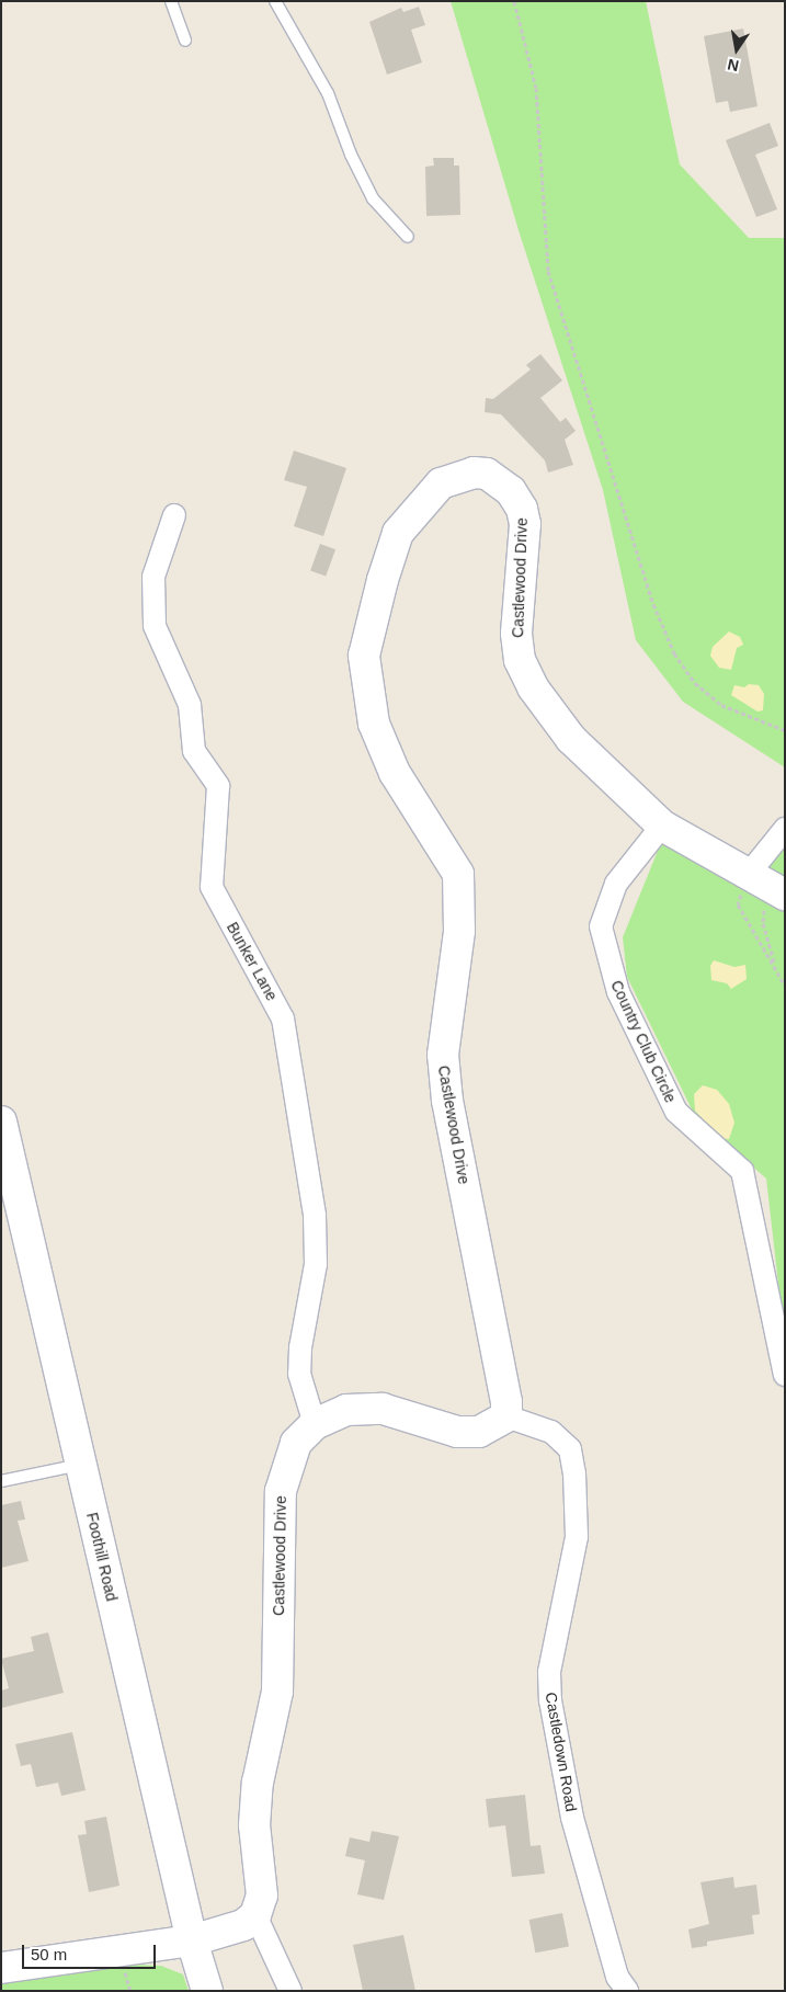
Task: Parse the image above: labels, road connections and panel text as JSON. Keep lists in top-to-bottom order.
{
  "streets": {
    "street": [
      "Castlewood Drive",
      "Bunker Lane",
      "Country Club Circle",
      "Foothill Road",
      "Castledown Road"
    ]
  },
  "crossings": [
    ["Castlewood Drive", "Bunker Lane"],
    ["Castlewood Drive", "Country Club Circle"],
    ["Castlewood Drive", "Castledown Road"]
  ],
  "scale_bar": "50 m",
  "north": "bottom"
}
